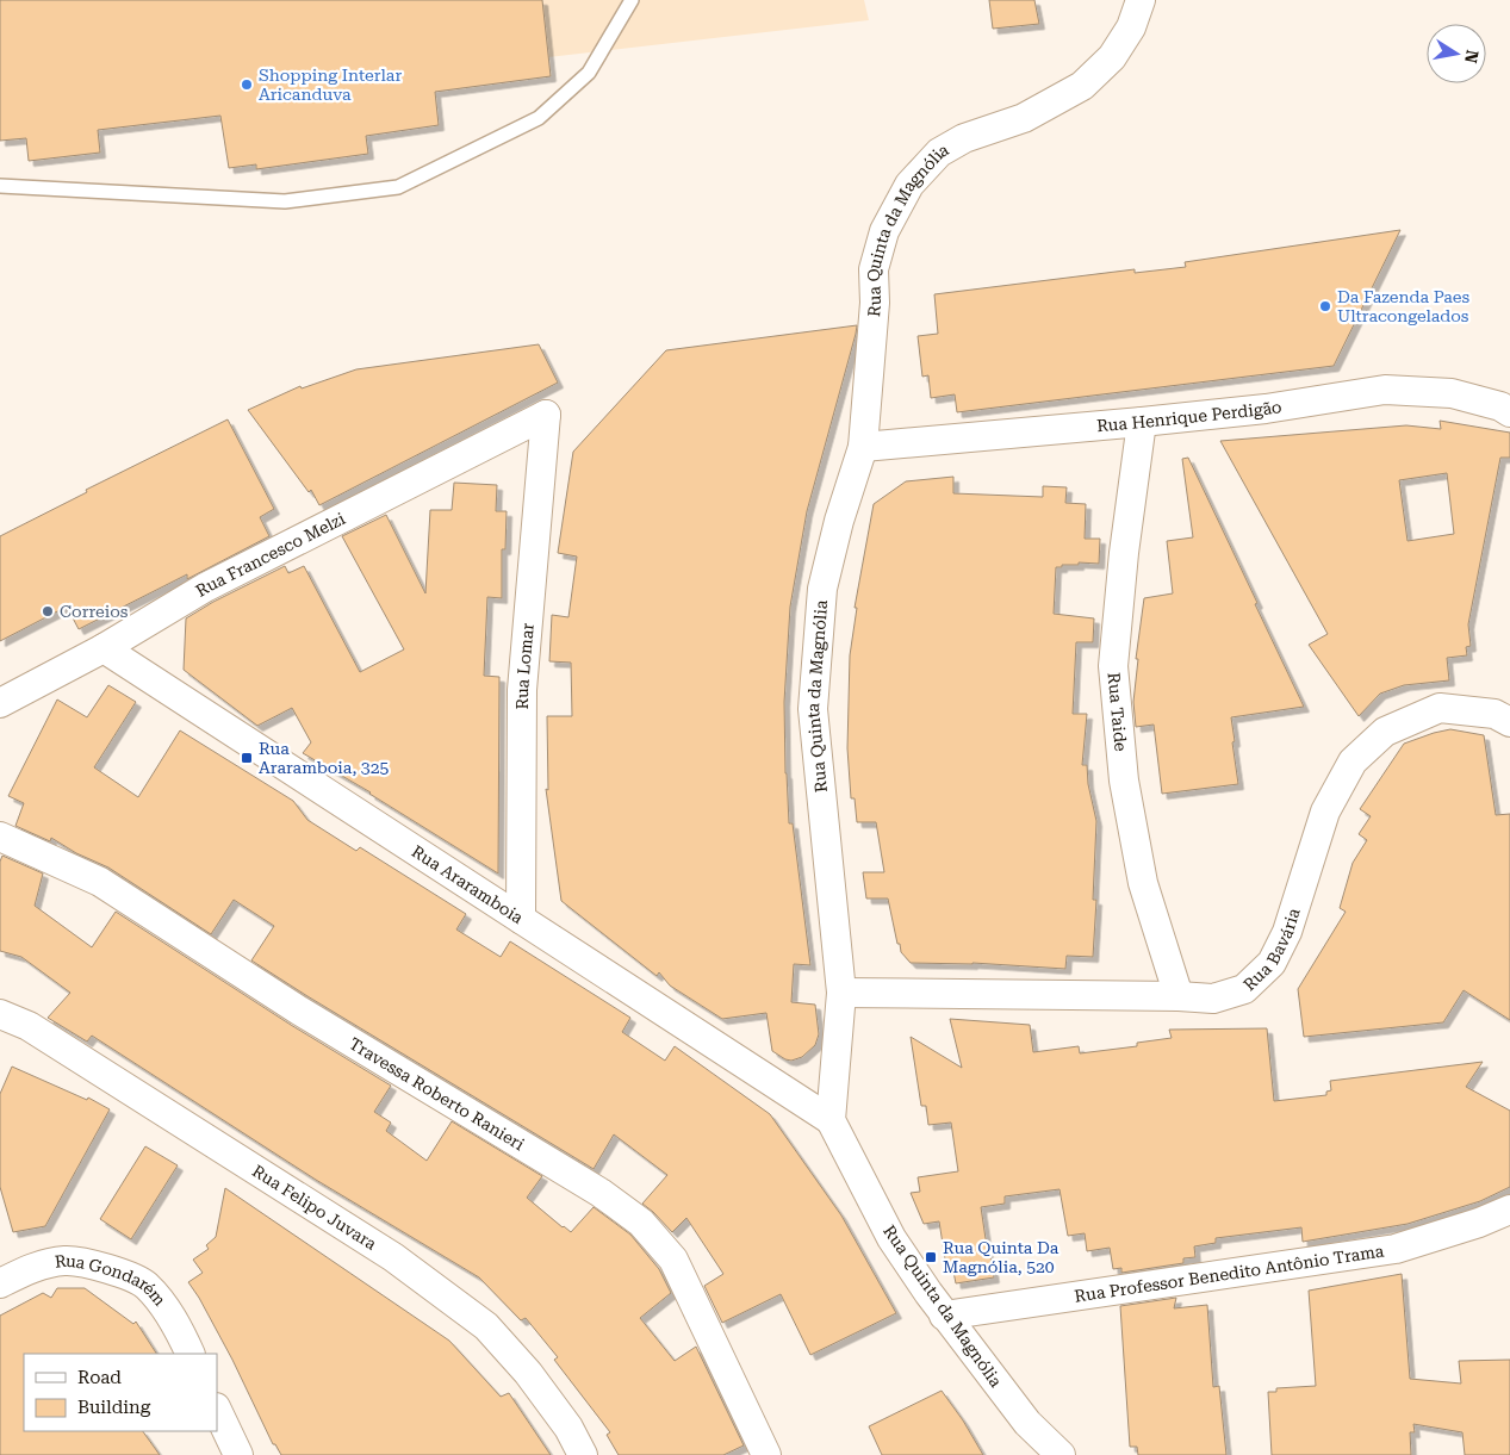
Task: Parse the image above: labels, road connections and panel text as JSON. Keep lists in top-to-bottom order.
{
  "streets": {
    "street": [
      "Rua Quinta da Magnólia",
      "Rua Henrique Perdigão",
      "Rua Francesco Melzi",
      "Rua Lomar",
      "Rua Taide",
      "Rua Araramboia",
      "Rua Bavária",
      "Travessa Roberto Ranieri",
      "Rua Felipo Juvara",
      "Rua Professor Benedito Antônio Trama",
      "Rua Gondarém"
    ]
  },
  "crossings": [
    ["Rua Quinta da Magnólia", "Rua Henrique Perdigão"],
    ["Rua Quinta da Magnólia", "Rua Araramboia"],
    ["Rua Quinta da Magnólia", "Rua Bavária"],
    ["Rua Quinta da Magnólia", "Rua Professor Benedito Antônio Trama"],
    ["Rua Henrique Perdigão", "Rua Taide"],
    ["Rua Francesco Melzi", "Rua Lomar"],
    ["Rua Francesco Melzi", "Rua Araramboia"],
    ["Rua Lomar", "Rua Araramboia"],
    ["Rua Taide", "Rua Bavária"]
  ],
  "places": {
    "other": ["Shopping Interlar Aricanduva", "Da Fazenda Paes Ultracongelados", "Correios"],
    "transit": ["Rua Araramboia, 325", "Rua Quinta Da Magnólia, 520"]
  },
  "legend": ["Road", "Building"],
  "north": "right"
}
